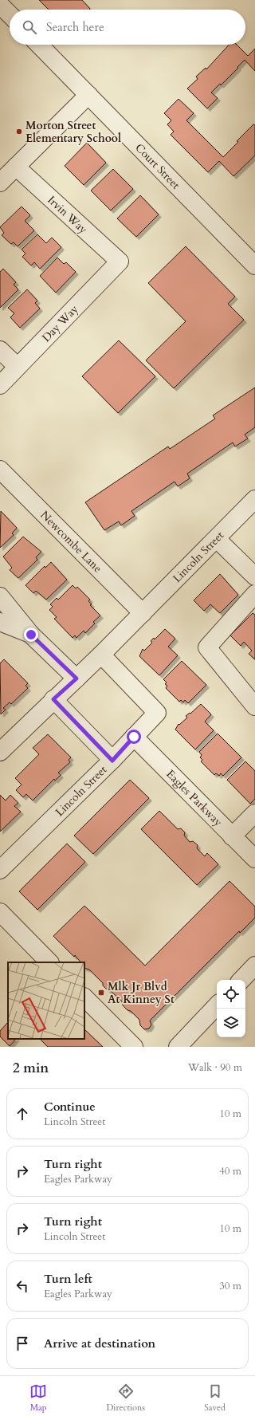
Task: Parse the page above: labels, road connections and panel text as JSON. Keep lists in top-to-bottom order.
{
  "streets": {
    "street": [
      "Court Street",
      "Irvin Way",
      "Day Way",
      "Newcombe Lane",
      "Lincoln Street",
      "Eagles Parkway"
    ]
  },
  "crossings": [
    ["Irvin Way", "Day Way"],
    ["Newcombe Lane", "Lincoln Street"],
    ["Lincoln Street", "Eagles Parkway"]
  ],
  "places": {
    "other": ["Morton Street Elementary School"],
    "transit": ["Mlk Jr Blvd At Kinney St"]
  },
  "page": {
    "search": "Search here",
    "heading": ["2 min", "Walk · 90 m"],
    "list": [
      ["Continue", "Lincoln Street", "10 m"],
      ["Turn right", "Eagles Parkway", "40 m"],
      ["Turn right", "Lincoln Street", "10 m"],
      ["Turn left", "Eagles Parkway", "30 m"],
      "Arrive at destination"
    ],
    "nav": ["Map", "Directions", "Saved"]
  }
}
